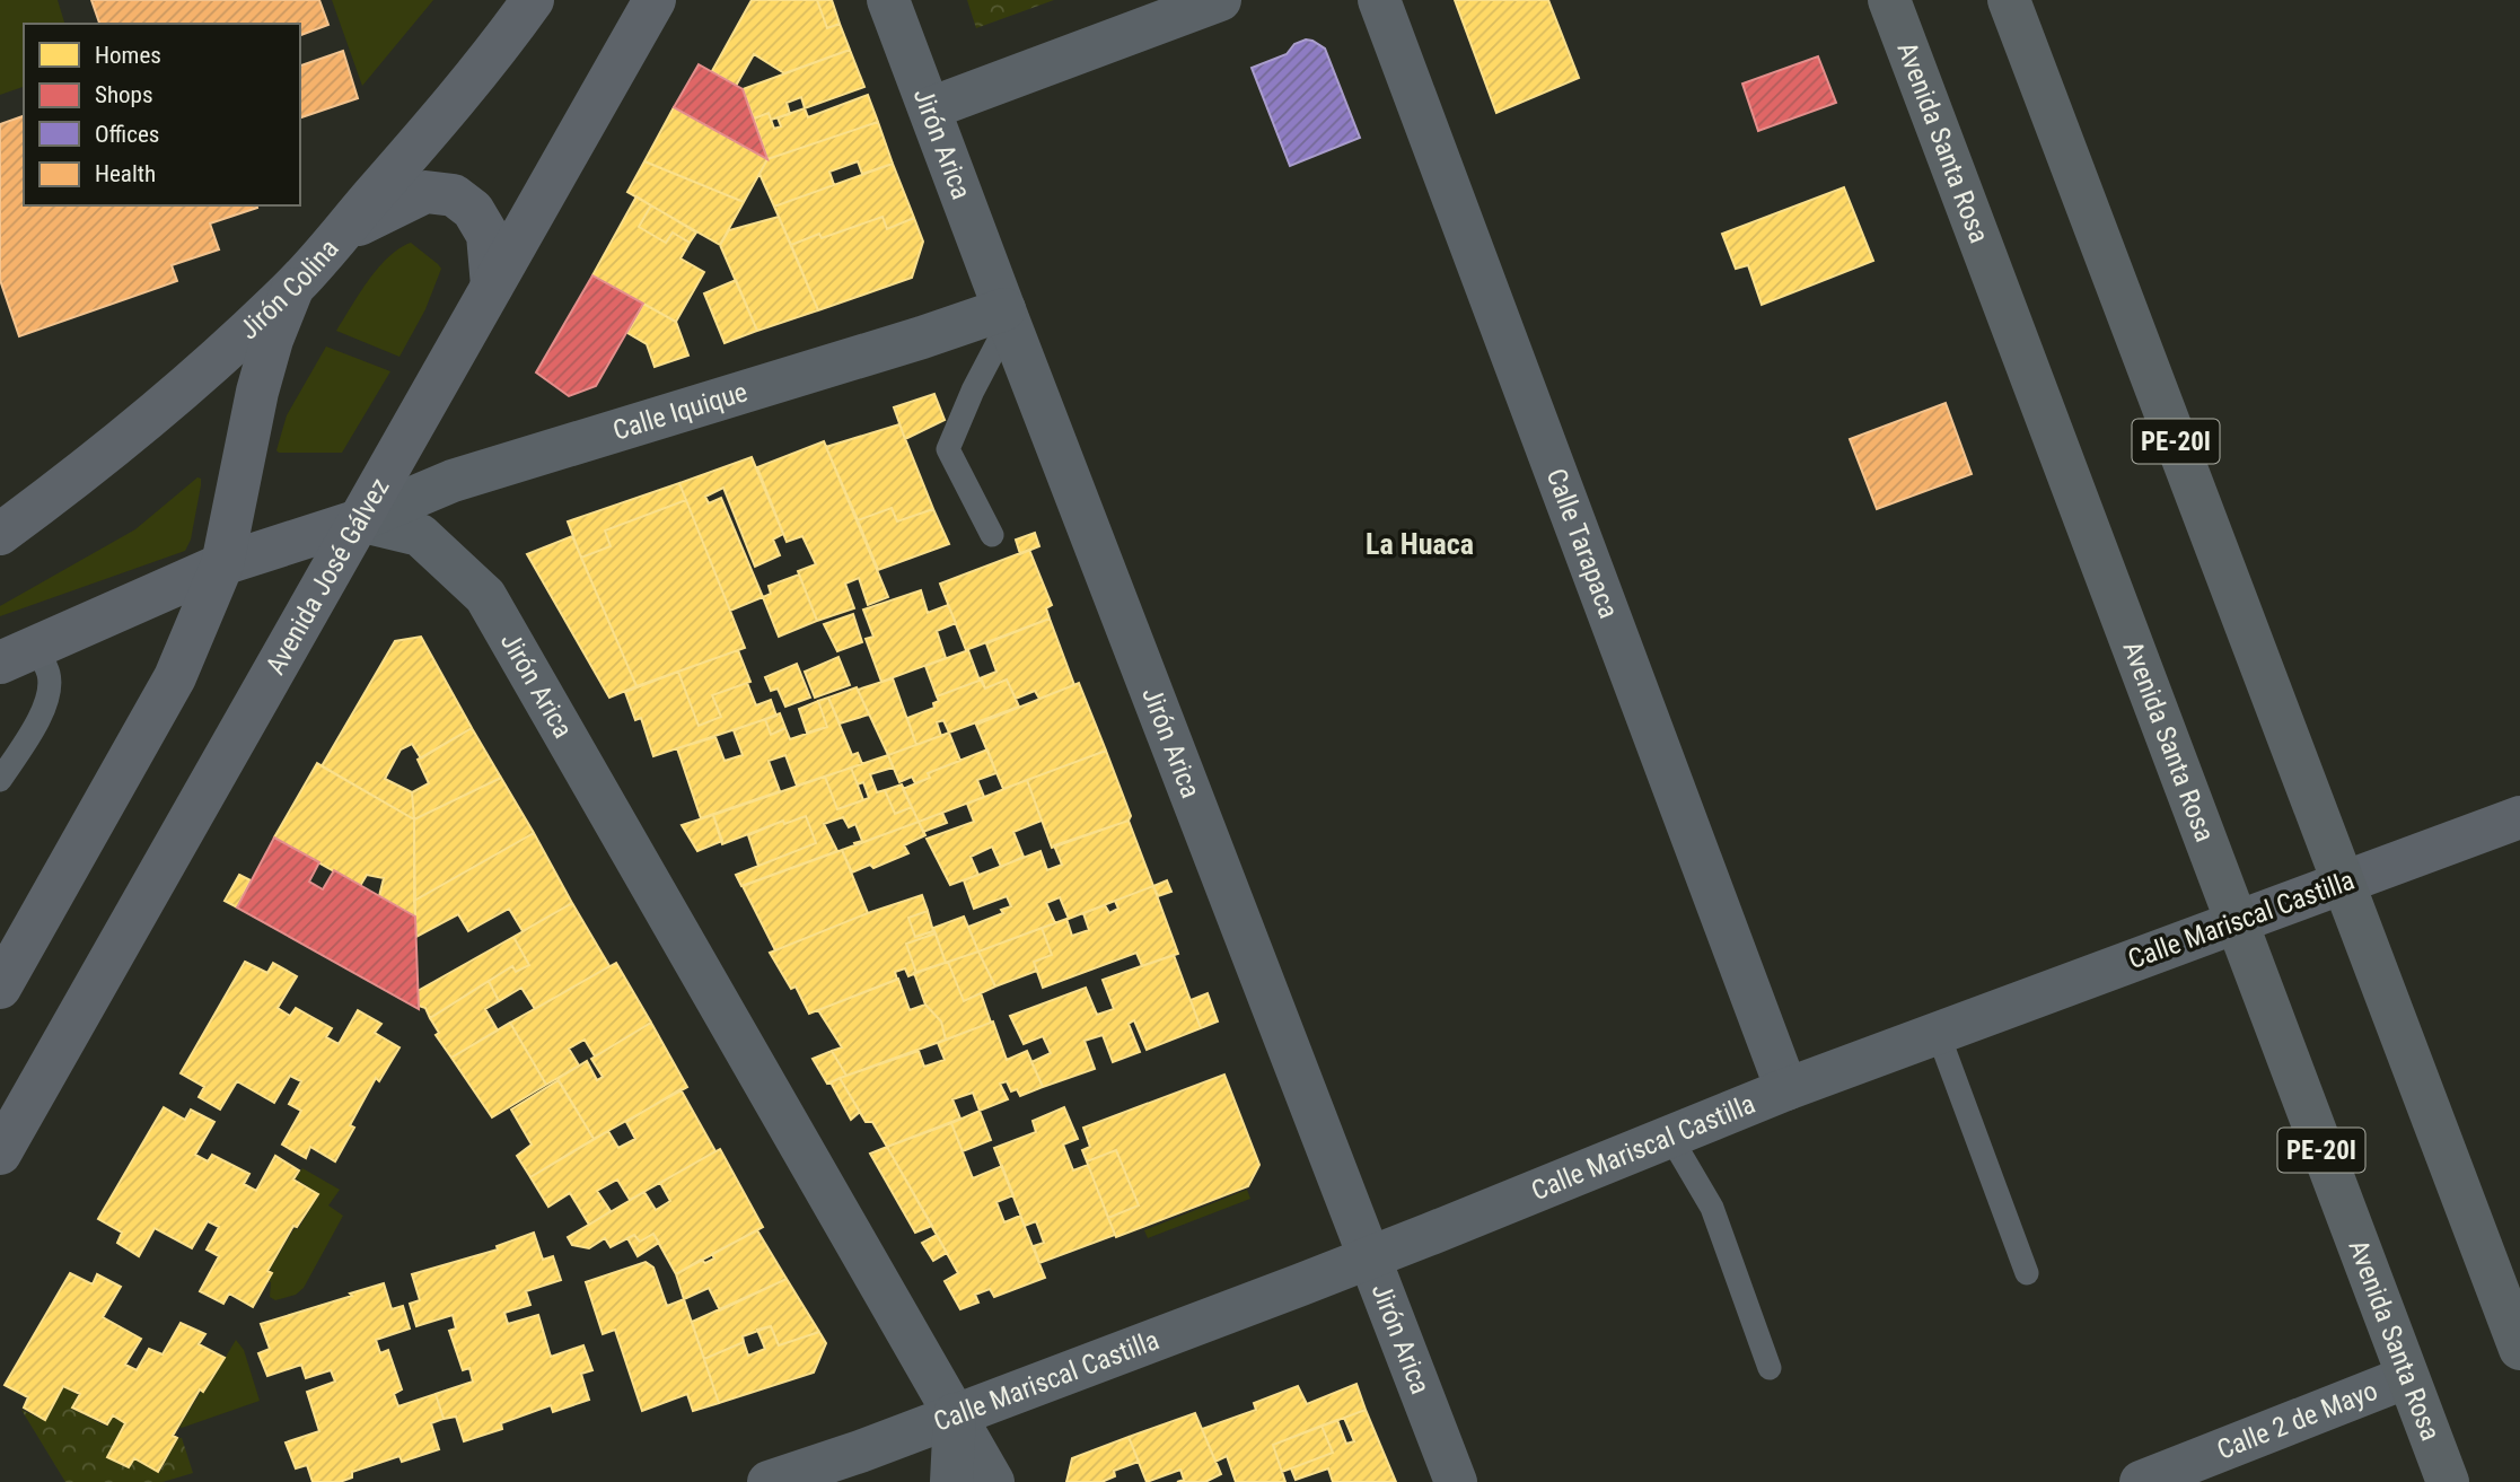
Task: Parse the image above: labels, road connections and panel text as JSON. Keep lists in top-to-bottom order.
{
  "streets": {
    "main road": [
      "Avenida Santa Rosa",
      "Jirón Colina",
      "PE-20I",
      "Avenida José Gálvez",
      "Calle Mariscal Castilla"
    ],
    "street": [
      "Jirón Arica",
      "Calle Iquique",
      "Calle Tarapaca",
      "Calle 2 de Mayo"
    ]
  },
  "crossings": [
    ["Avenida Santa Rosa", "Calle Mariscal Castilla"],
    ["Avenida Santa Rosa", "Calle 2 de Mayo"],
    ["Jirón Arica", "Calle Iquique"],
    ["Jirón Arica", "Avenida José Gálvez"],
    ["Jirón Arica", "Calle Mariscal Castilla"],
    ["Calle Iquique", "Avenida José Gálvez"],
    ["PE-20I", "Calle Mariscal Castilla"],
    ["Calle Tarapaca", "Calle Mariscal Castilla"]
  ],
  "districts": ["La Huaca"],
  "legend": [
    "Homes",
    "Shops",
    "Offices",
    "Health"
  ]
}
